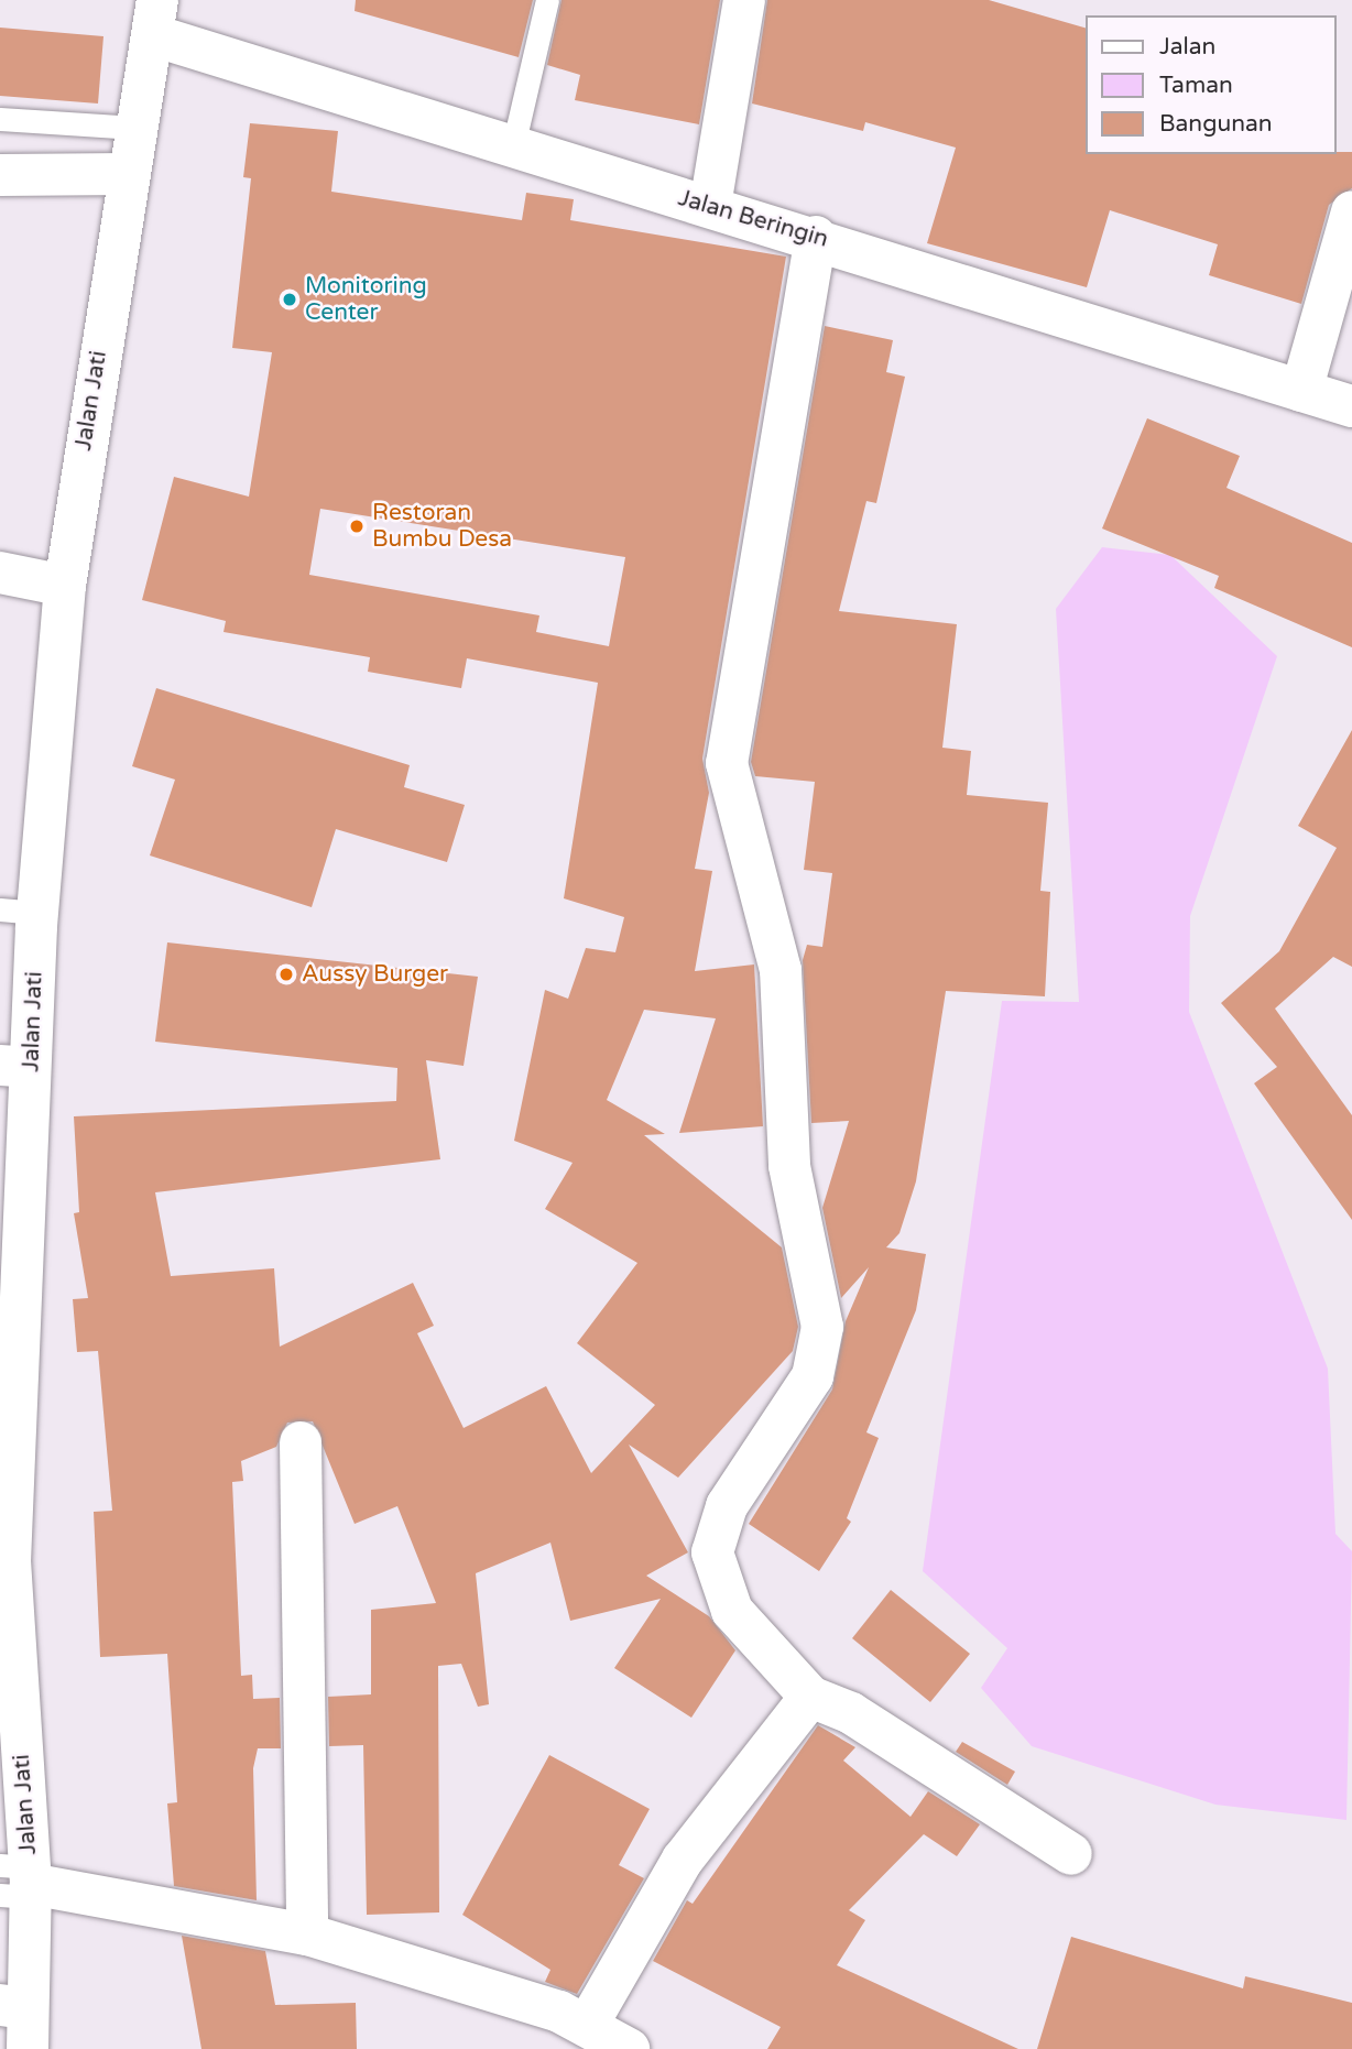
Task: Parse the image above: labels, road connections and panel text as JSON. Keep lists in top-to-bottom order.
{
  "streets": {
    "street": ["Jalan Beringin", "Jalan Jati"]
  },
  "crossings": [
    ["Jalan Beringin", "Jalan Jati"]
  ],
  "places": ["Monitoring Center", "Restoran Bumbu Desa", "Aussy Burger"],
  "legend": ["Jalan", "Taman", "Bangunan"]
}
